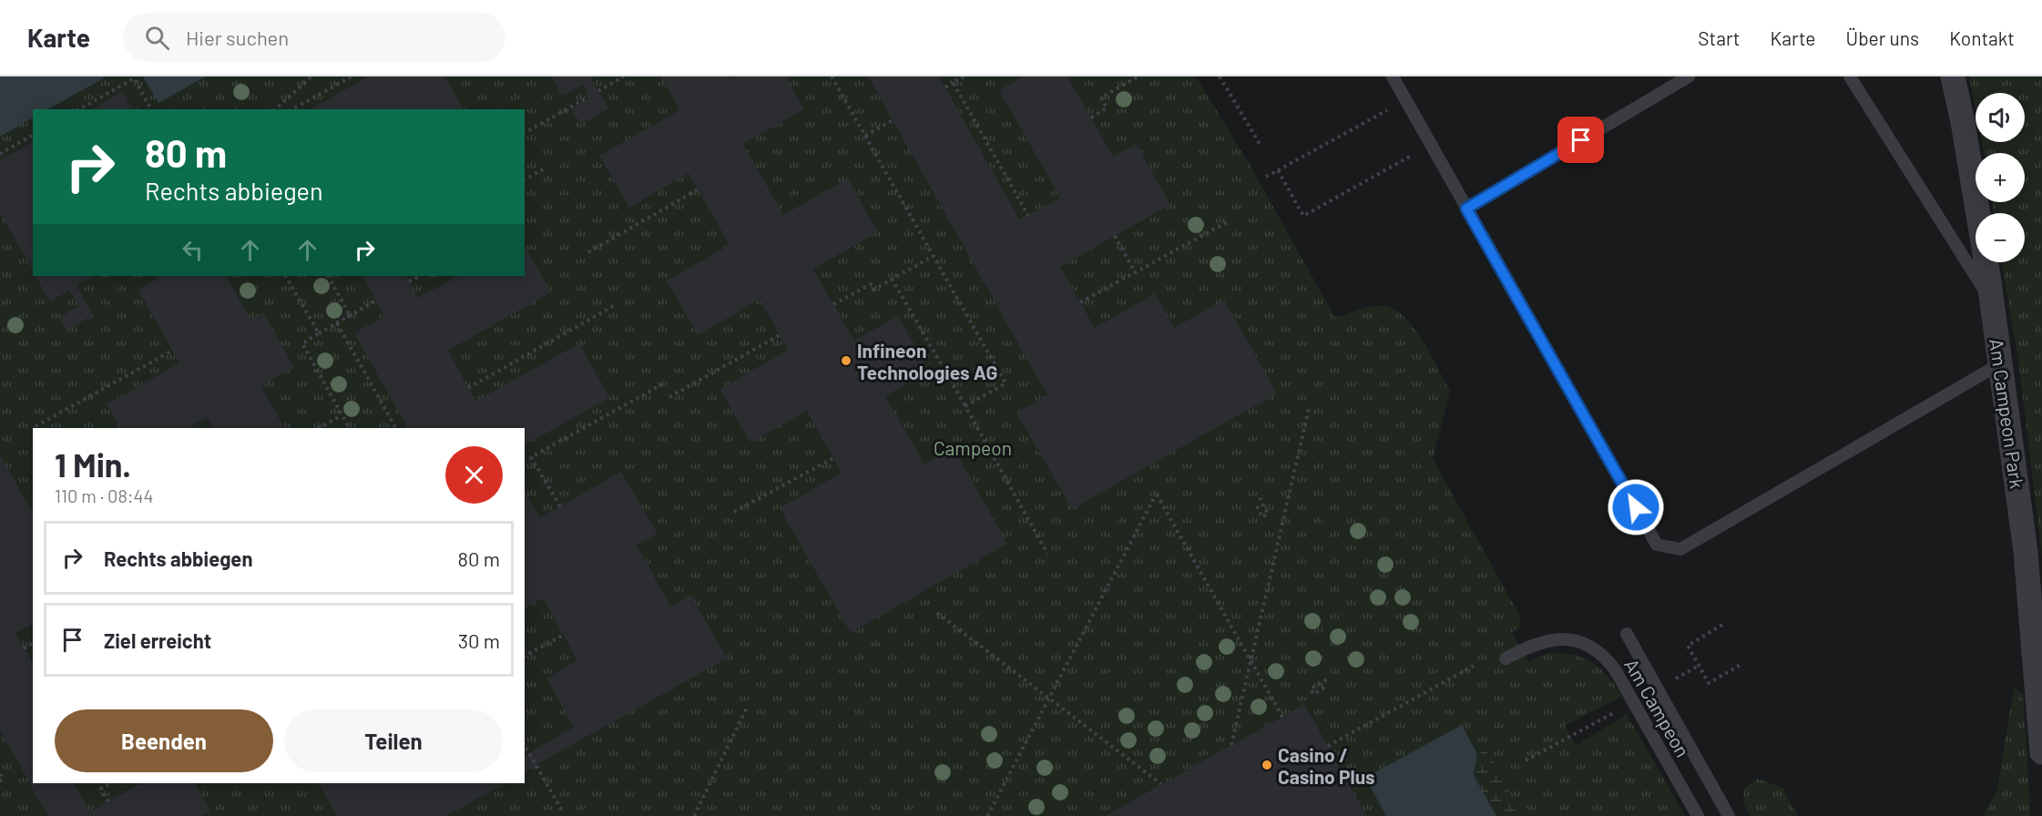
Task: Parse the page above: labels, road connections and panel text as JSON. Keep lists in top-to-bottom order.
{
  "streets": {
    "street": ["Am Campeon Park"],
    "lane": ["Am Campeon"]
  },
  "parks": ["Campeon"],
  "places": ["Infineon Technologies AG", "Casino / Casino Plus"],
  "page": {
    "header": "Karte",
    "search": "Hier suchen",
    "nav": [
      "Start",
      "Karte",
      "Über uns",
      "Kontakt"
    ],
    "map_buttons": ["+", "−"],
    "turn": ["80 m", "Rechts abbiegen"],
    "heading": ["1 Min.", "110 m · 08:44"],
    "list": [
      {
        "name": "Rechts abbiegen",
        "value": "80 m"
      },
      {
        "name": "Ziel erreicht",
        "value": "30 m"
      }
    ],
    "buttons": ["Beenden", "Teilen"]
  }
}
